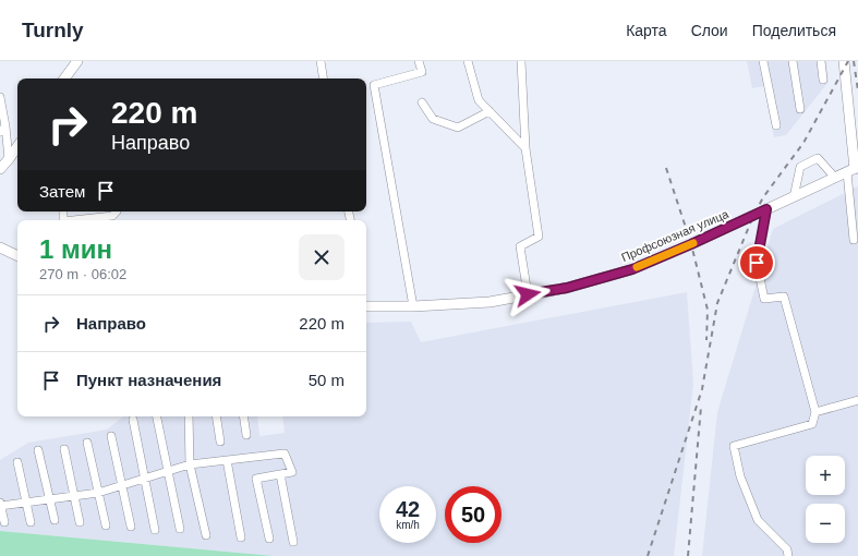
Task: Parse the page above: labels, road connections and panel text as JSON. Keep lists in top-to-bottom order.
{
  "streets": {
    "main road": ["Профсоюзная улица"]
  },
  "page": {
    "header": "Turnly",
    "nav": ["Карта", "Слои", "Поделиться"],
    "turn": ["220 m", "Направо"],
    "then": "Затем",
    "heading": ["1 мин", "270 m · 06:02"],
    "list": [
      {
        "name": "Направо",
        "value": "220 m"
      },
      {
        "name": "Пункт назначения",
        "value": "50 m"
      }
    ],
    "map_buttons": ["+", "−"],
    "speed": "42 km/h",
    "limit": "50"
  }
}
